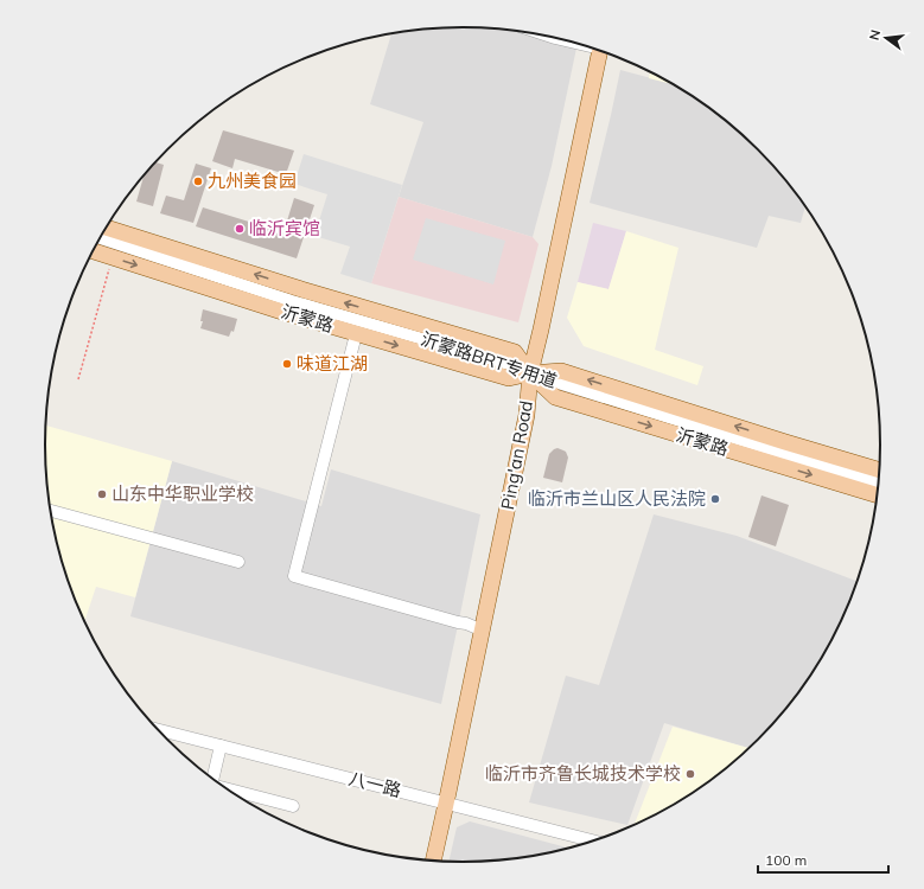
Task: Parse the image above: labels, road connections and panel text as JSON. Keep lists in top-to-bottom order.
{
  "streets": {
    "main road": ["沂蒙路", "Ping'an Road"],
    "street": ["沂蒙路BRT专用道", "八一路"]
  },
  "crossings": [
    ["沂蒙路", "沂蒙路BRT专用道"],
    ["沂蒙路", "Ping'an Road"],
    ["沂蒙路BRT专用道", "Ping'an Road"],
    ["Ping'an Road", "八一路"]
  ],
  "places": [
    "九州美食园",
    "临沂宾馆",
    "味道江湖",
    "山东中华职业学校",
    "临沂市兰山区人民法院",
    "临沂市齐鲁长城技术学校"
  ],
  "scale_bar": "100 m",
  "north": "left"
}
